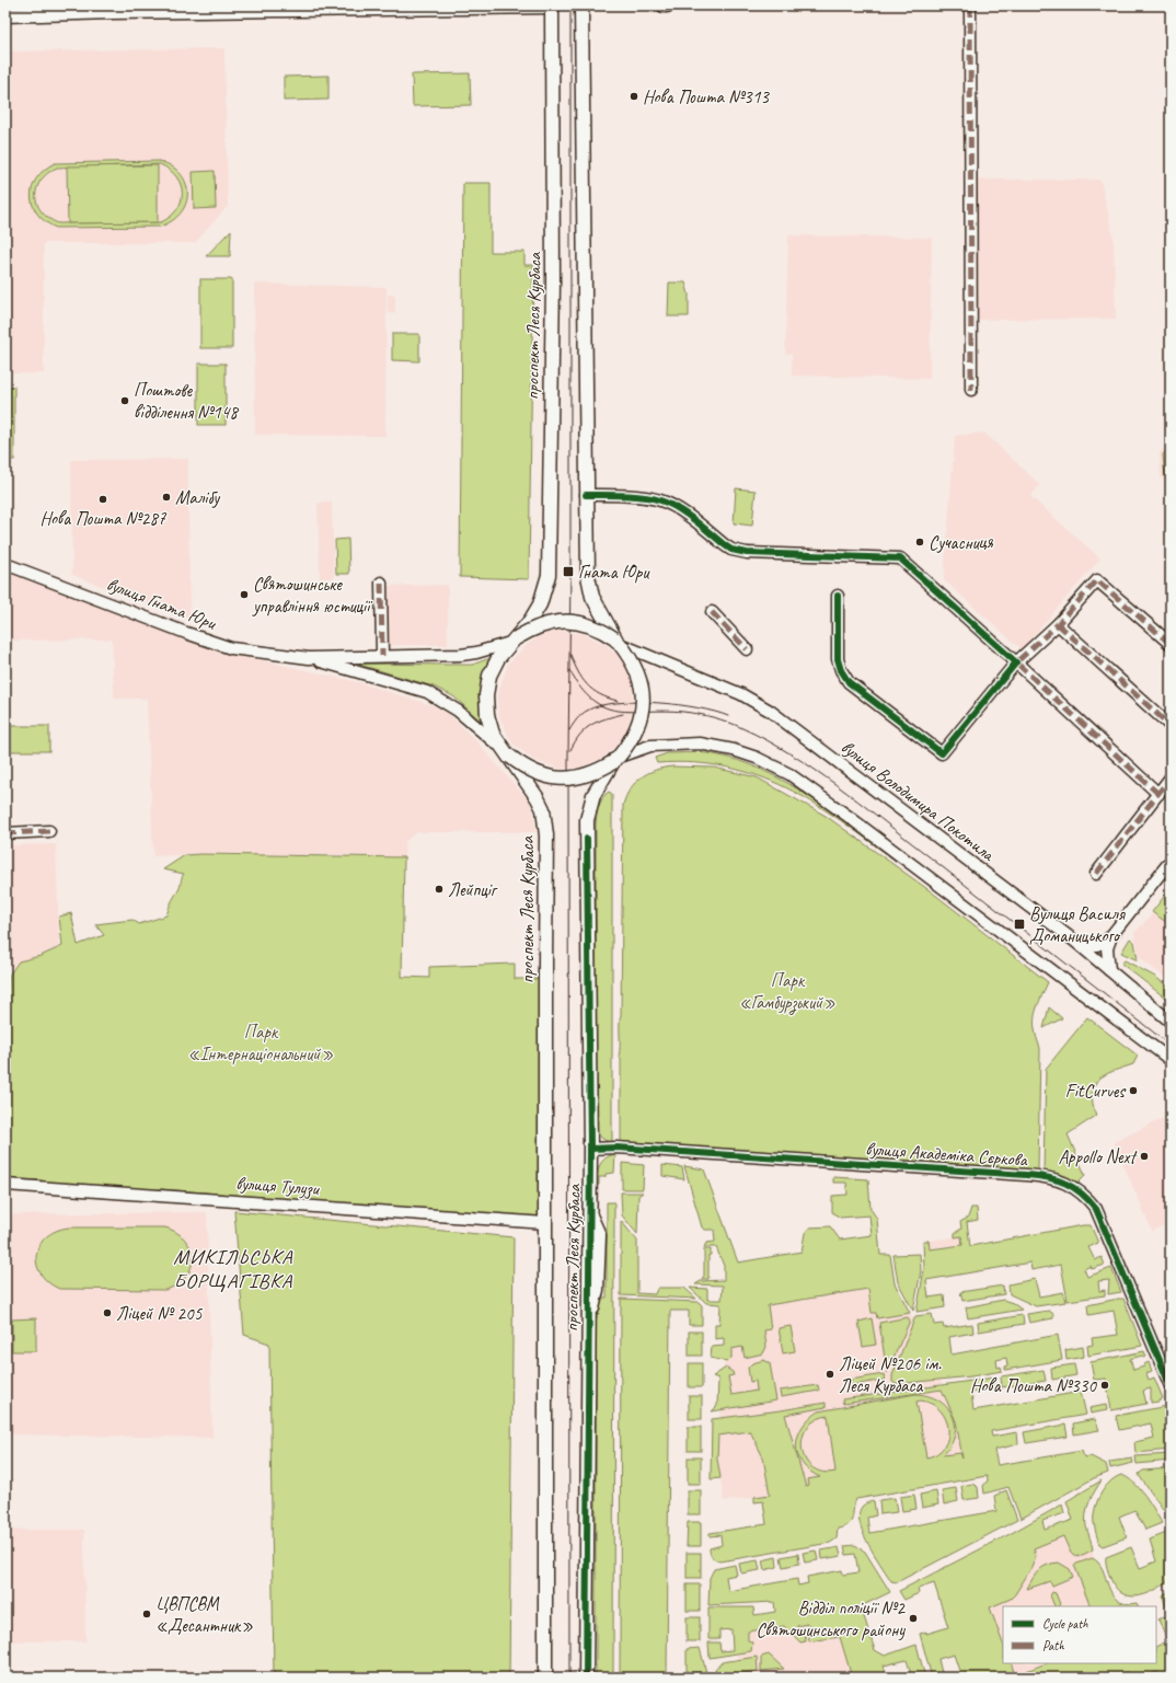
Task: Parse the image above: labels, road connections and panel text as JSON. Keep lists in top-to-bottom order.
{
  "streets": {
    "main road": ["проспект Леся Курбаса"],
    "street": [
      "вулиця Гната Юри",
      "вулиця Володимира Покотила",
      "вулиця Академіка Сєркова",
      "вулиця Тулузи"
    ]
  },
  "crossings": [
    ["проспект Леся Курбаса", "вулиця Гната Юри"],
    ["проспект Леся Курбаса", "вулиця Володимира Покотила"],
    ["проспект Леся Курбаса", "вулиця Академіка Сєркова"],
    ["проспект Леся Курбаса", "вулиця Тулузи"]
  ],
  "districts": ["МИКІЛЬСЬКА БОРЩАГІВКА"],
  "parks": ["Парк «Гамбурзький»", "Парк «Інтернаціональний»"],
  "places": {
    "other": [
      "Нова Пошта №313",
      "Поштове відділення №148",
      "Малібу",
      "Нова Пошта №287",
      "Сучасниця",
      "Святошинське управління юстиції",
      "Лейпціг",
      "FitCurves",
      "Appollo Next",
      "Ліцей № 205",
      "Ліцей №206 ім. Леся Курбаса",
      "Нова Пошта №330",
      "ЦВПСВМ «Десантник»",
      "Відділ поліції №2 Святошинського району"
    ],
    "transit": ["Гната Юри", "Вулиця Василя Доманицького"]
  },
  "legend": ["Cycle path", "Path"]
}
